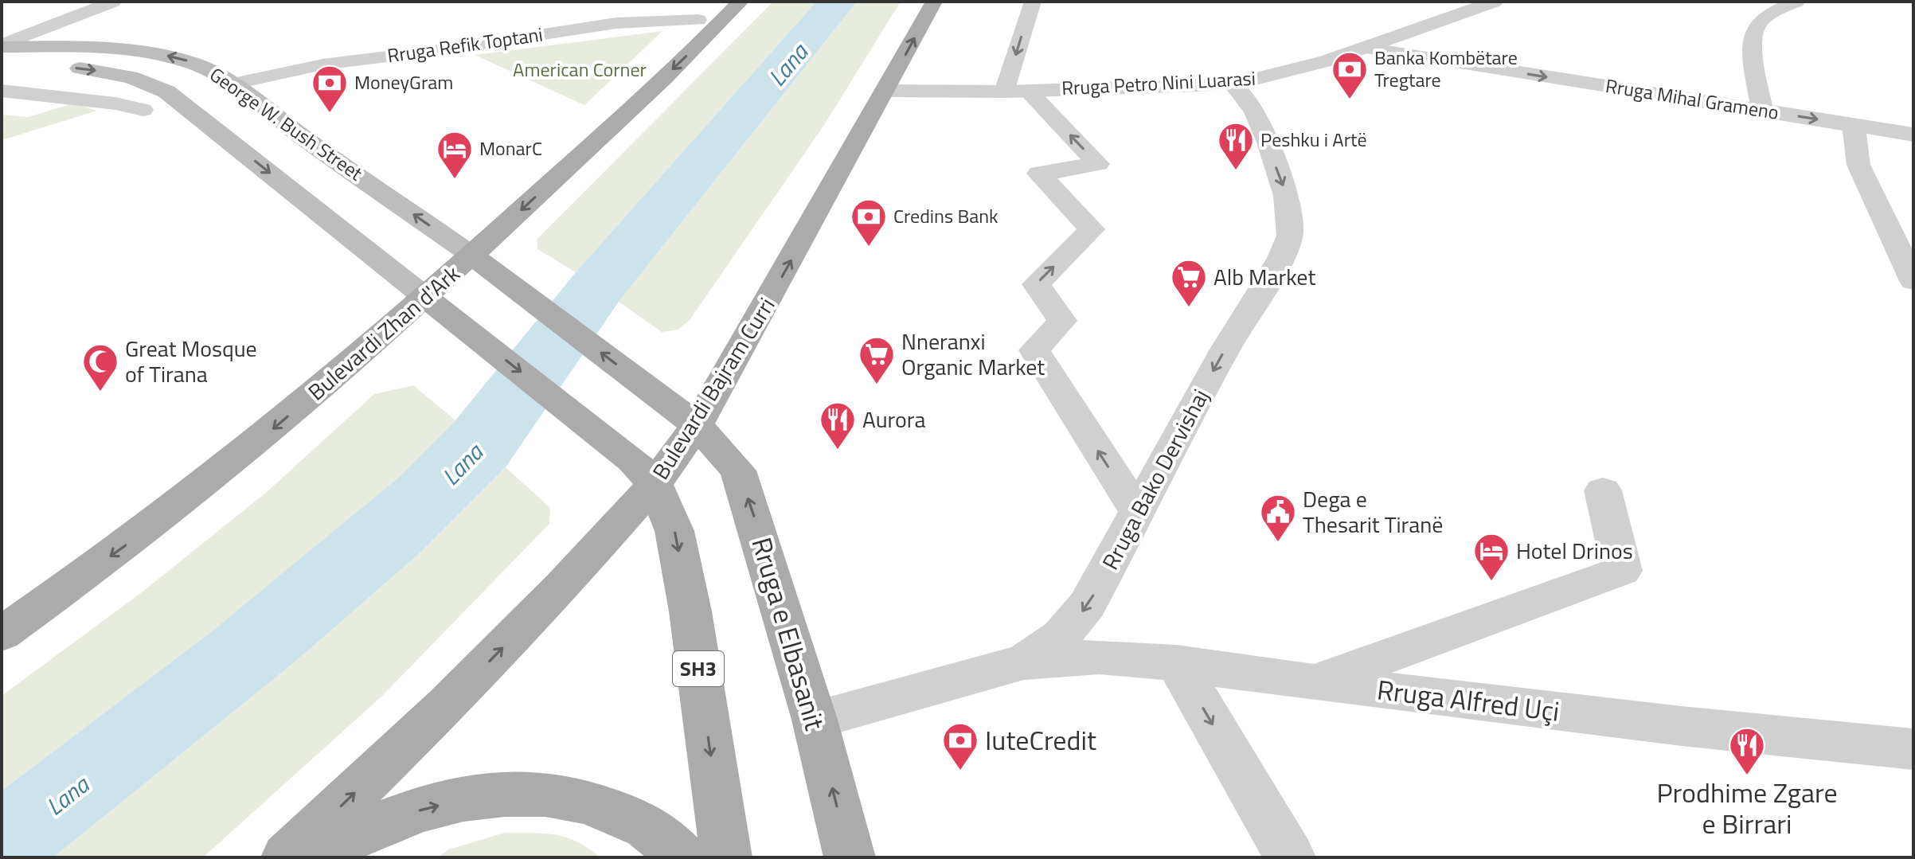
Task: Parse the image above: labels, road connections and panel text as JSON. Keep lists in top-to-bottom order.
{
  "streets": {
    "main road": [
      "George W. Bush Street",
      "Bulevardi Zhan d'Ark",
      "Bulevardi Bajram Curri",
      "Rruga e Elbasanit",
      "SH3"
    ],
    "street": [
      "Rruga Refik Toptani",
      "Rruga Petro Nini Luarasi",
      "Rruga Mihal Grameno",
      "Rruga Bako Dervishaj",
      "Rruga Alfred Uçi"
    ]
  },
  "crossings": [
    ["Rruga Refik Toptani", "George W. Bush Street"],
    ["Rruga Petro Nini Luarasi", "Rruga Mihal Grameno"],
    ["Rruga Petro Nini Luarasi", "Bulevardi Bajram Curri"],
    ["Rruga Petro Nini Luarasi", "Rruga Bako Dervishaj"],
    ["George W. Bush Street", "Bulevardi Zhan d'Ark"],
    ["George W. Bush Street", "Rruga e Elbasanit"],
    ["George W. Bush Street", "SH3"],
    ["Bulevardi Zhan d'Ark", "Rruga e Elbasanit"],
    ["Bulevardi Zhan d'Ark", "SH3"],
    ["Bulevardi Bajram Curri", "Rruga e Elbasanit"],
    ["Bulevardi Bajram Curri", "SH3"],
    ["Rruga Bako Dervishaj", "Rruga e Elbasanit"],
    ["Rruga Bako Dervishaj", "Rruga Alfred Uçi"]
  ],
  "one_way": [
    "Rruga Mihal Grameno",
    "Bulevardi Zhan d'Ark",
    "Bulevardi Bajram Curri",
    "Rruga Bako Dervishaj"
  ],
  "water": ["Lana"],
  "parks": ["American Corner"],
  "places": {
    "bank": [
      "Banka Kombëtare Tregtare",
      "MoneyGram",
      "Credins Bank",
      "IuteCredit"
    ],
    "restaurant": ["Peshku i Artë", "Aurora", "Prodhime Zgare e Birrari"],
    "hotel": ["MonarC", "Hotel Drinos"],
    "supermarket": ["Alb Market", "Nneranxi Organic Market"],
    "mosque": ["Great Mosque of Tirana"],
    "public building": ["Dega e Thesarit Tiranë"]
  }
}
